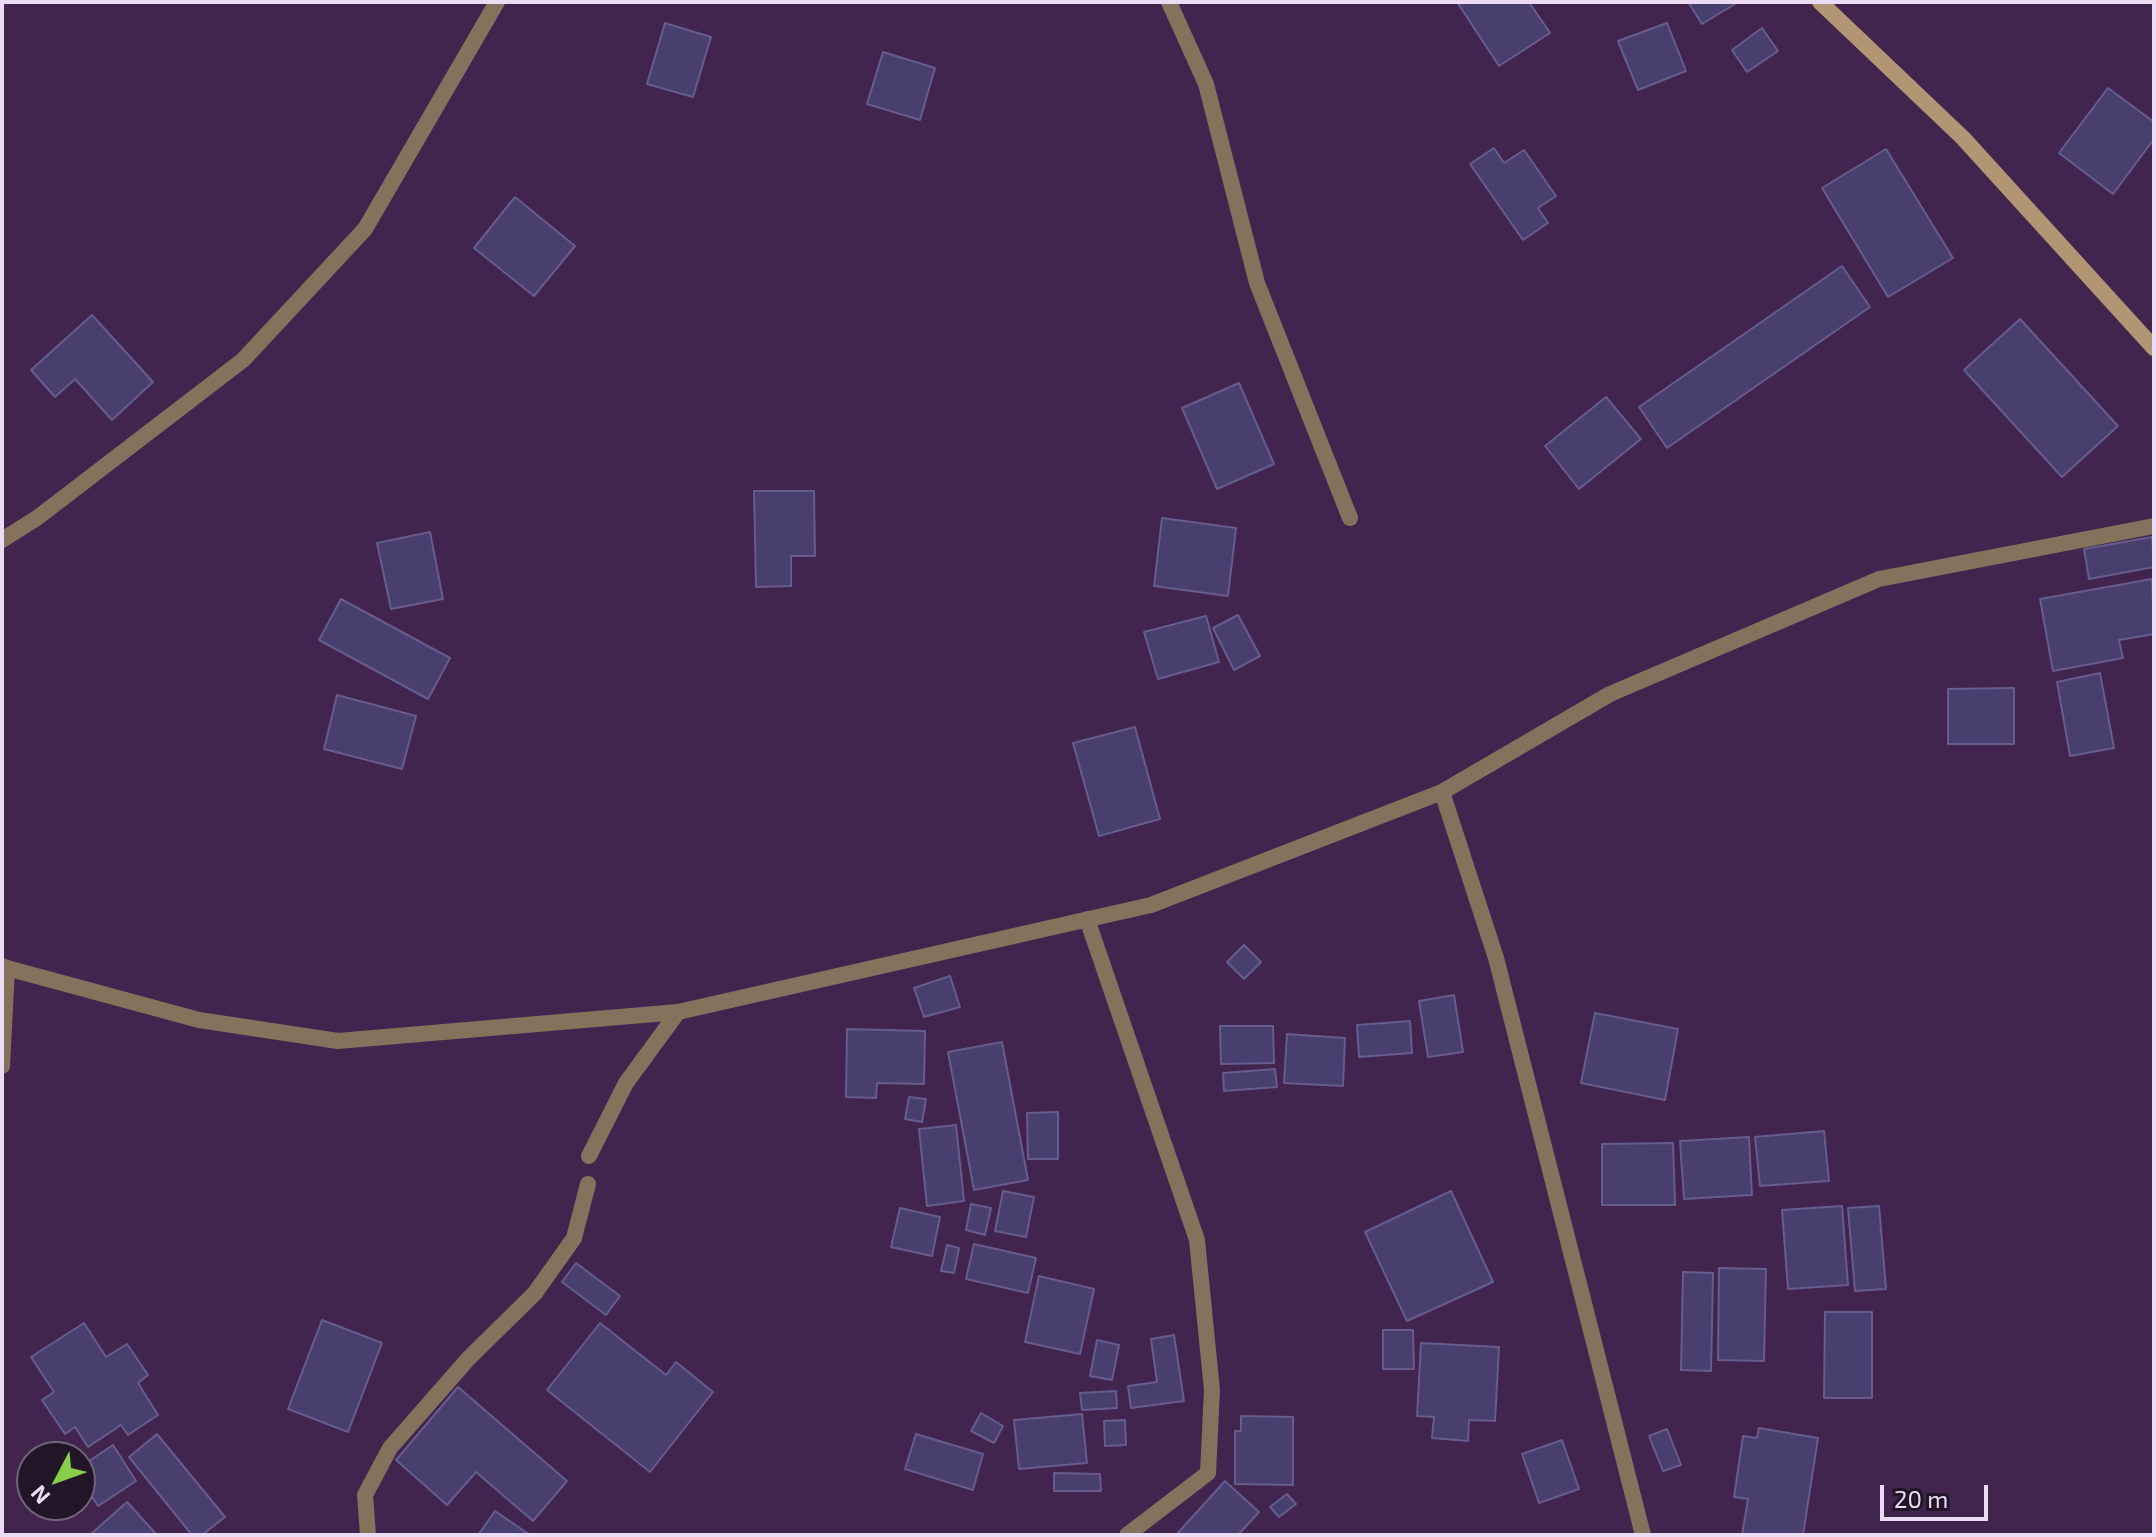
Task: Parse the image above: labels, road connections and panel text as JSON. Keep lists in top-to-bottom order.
{
  "scale_bar": "20 m",
  "north": "bottom left"
}
